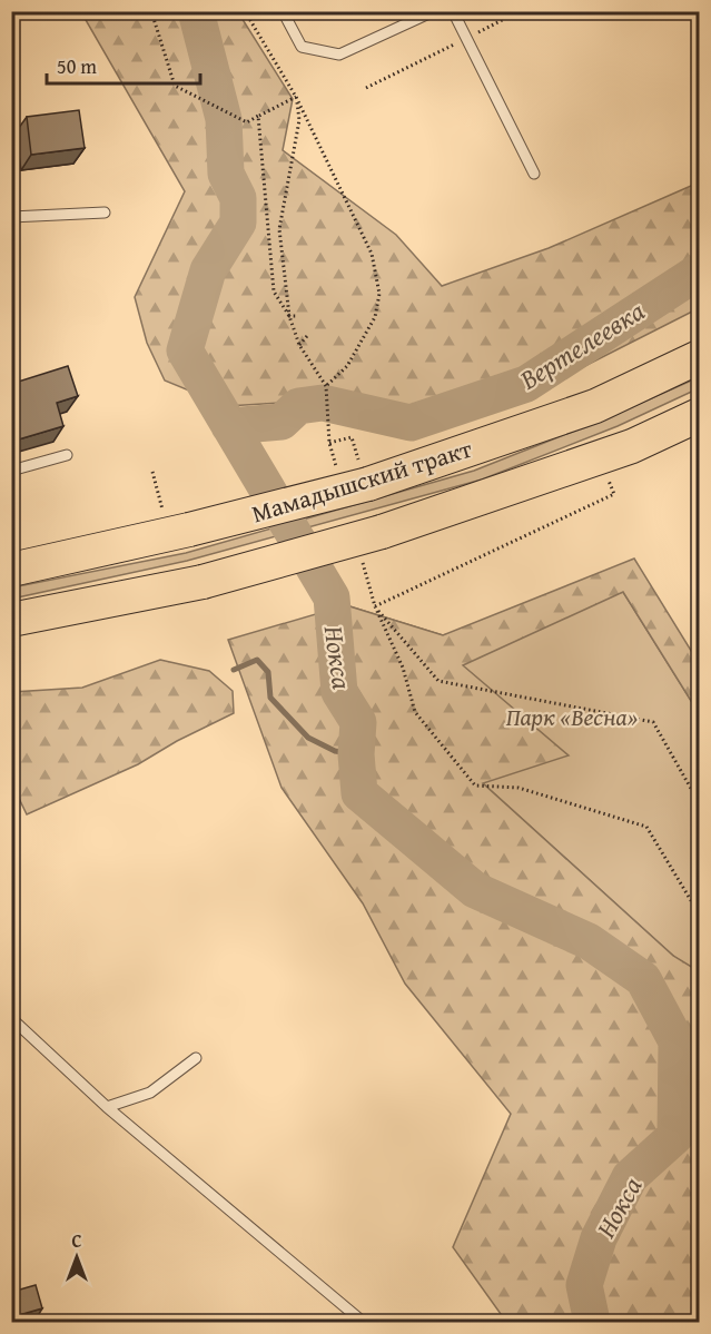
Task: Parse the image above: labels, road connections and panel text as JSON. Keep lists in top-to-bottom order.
{
  "streets": {
    "main road": ["Мамадышский тракт"]
  },
  "water": ["Вертелеевка", "Нокса"],
  "parks": ["Парк «Весна»"],
  "scale_bar": "50 m",
  "north": "top"
}
